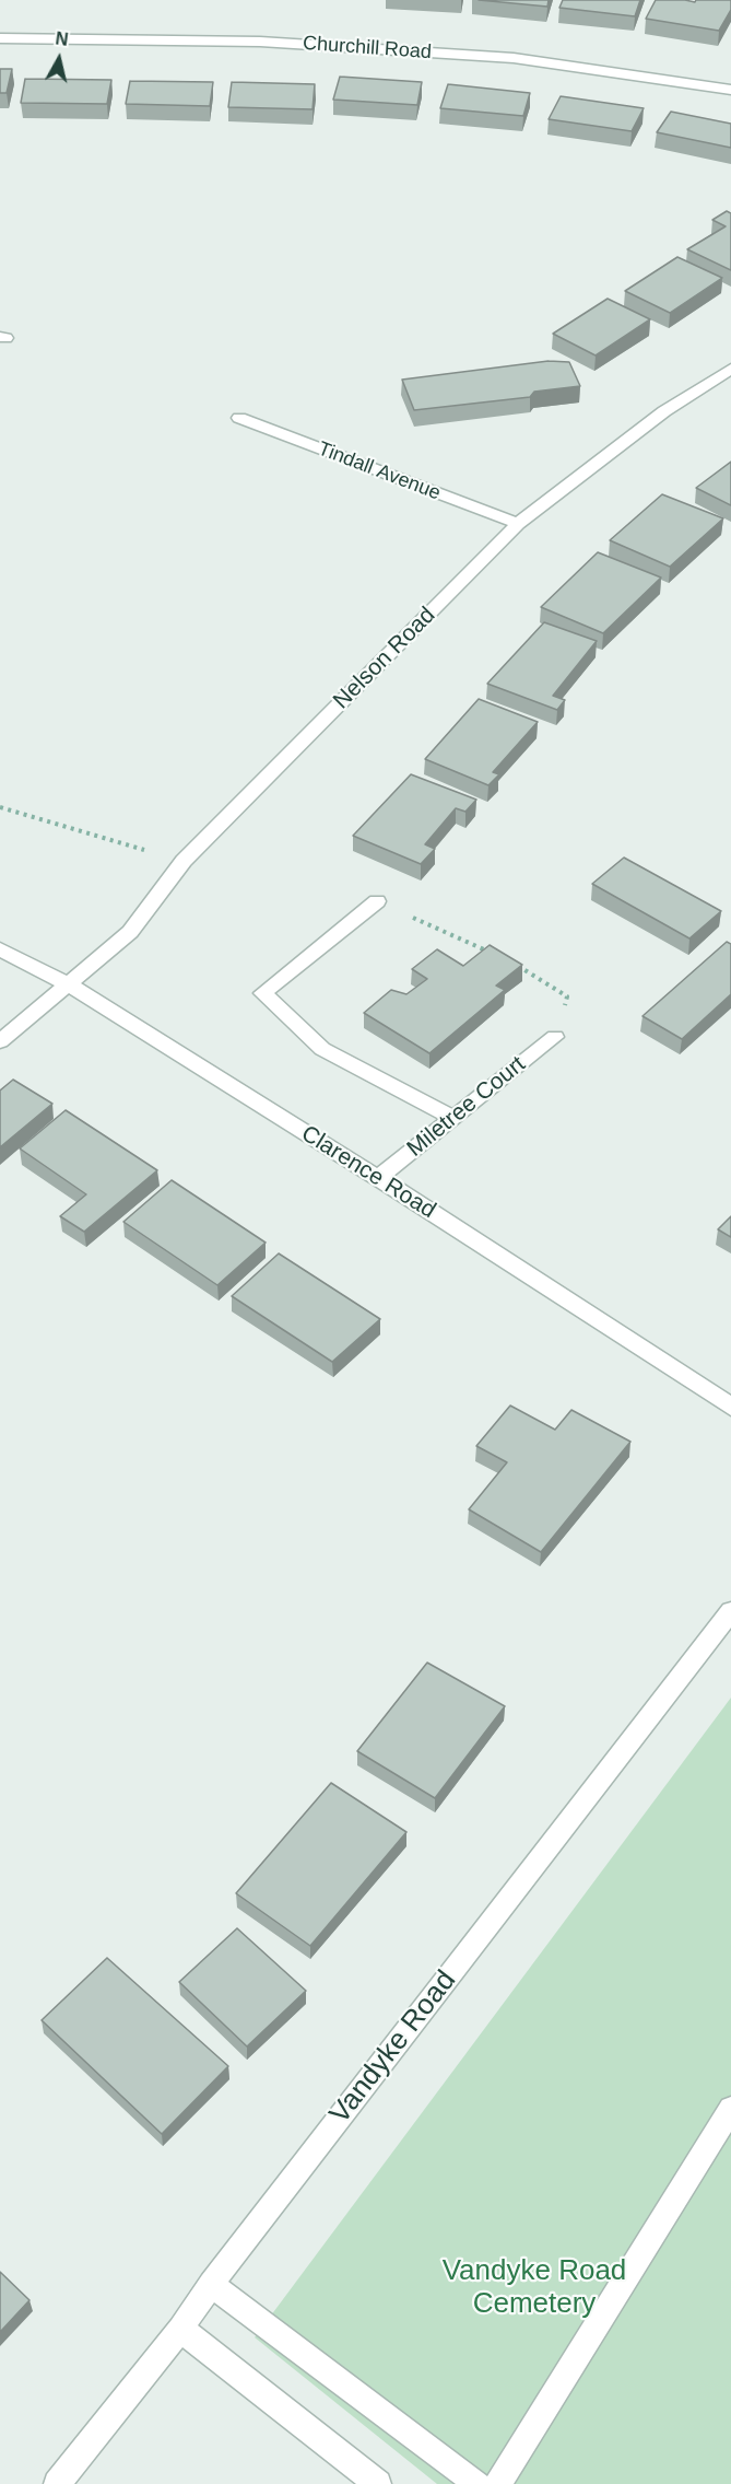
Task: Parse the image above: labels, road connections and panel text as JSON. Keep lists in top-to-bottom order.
{
  "streets": {
    "street": [
      "Churchill Road",
      "Tindall Avenue",
      "Nelson Road",
      "Miletree Court",
      "Clarence Road",
      "Vandyke Road"
    ]
  },
  "crossings": [
    ["Tindall Avenue", "Nelson Road"],
    ["Nelson Road", "Clarence Road"],
    ["Miletree Court", "Clarence Road"]
  ],
  "parks": ["Vandyke Road Cemetery"],
  "north": "top"
}
